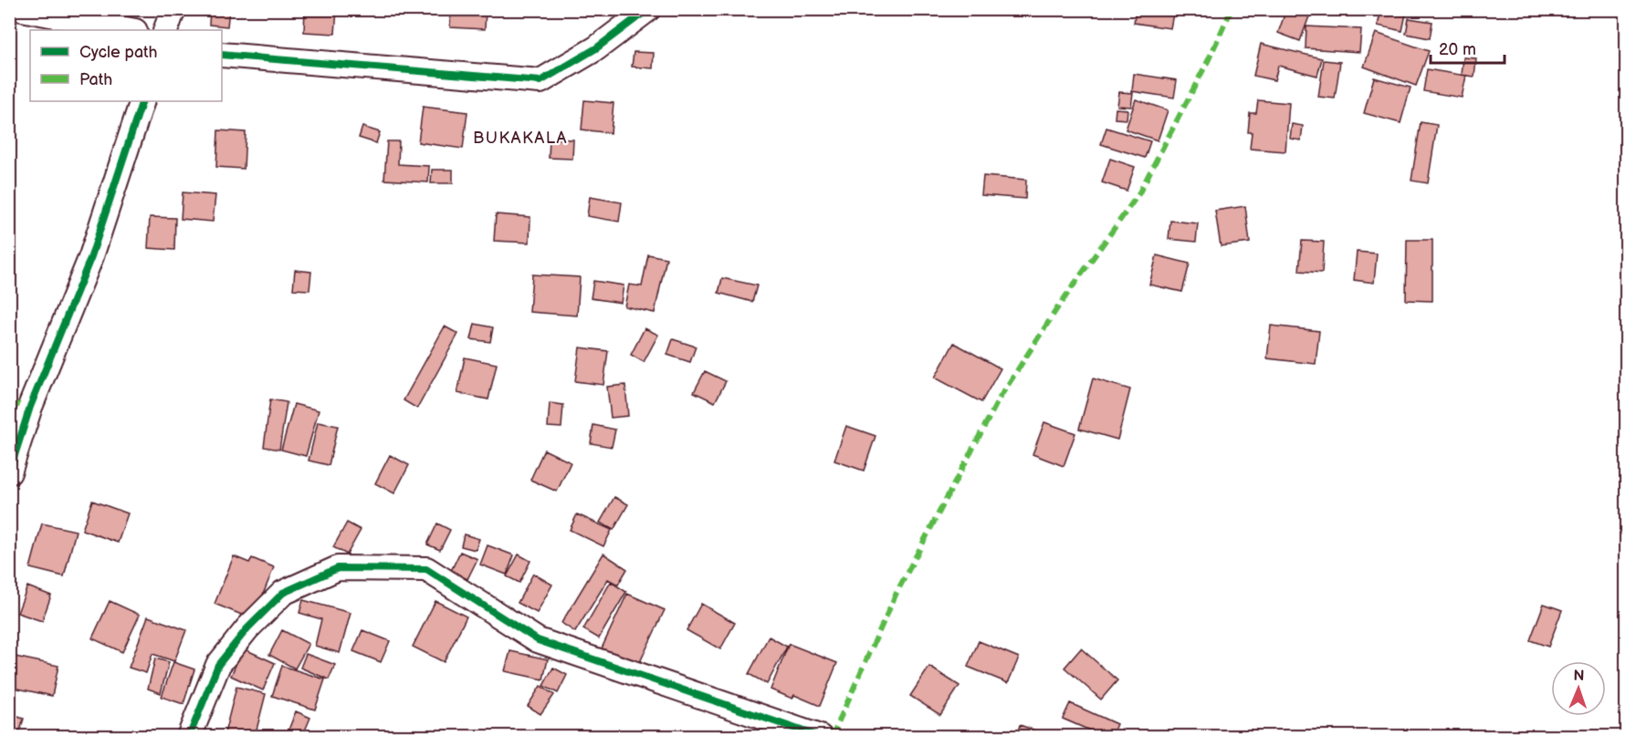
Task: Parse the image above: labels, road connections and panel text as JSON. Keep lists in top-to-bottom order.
{
  "districts": ["BUKAKALA"],
  "legend": ["Cycle path", "Path"],
  "scale_bar": "20 m",
  "north": "top"
}
